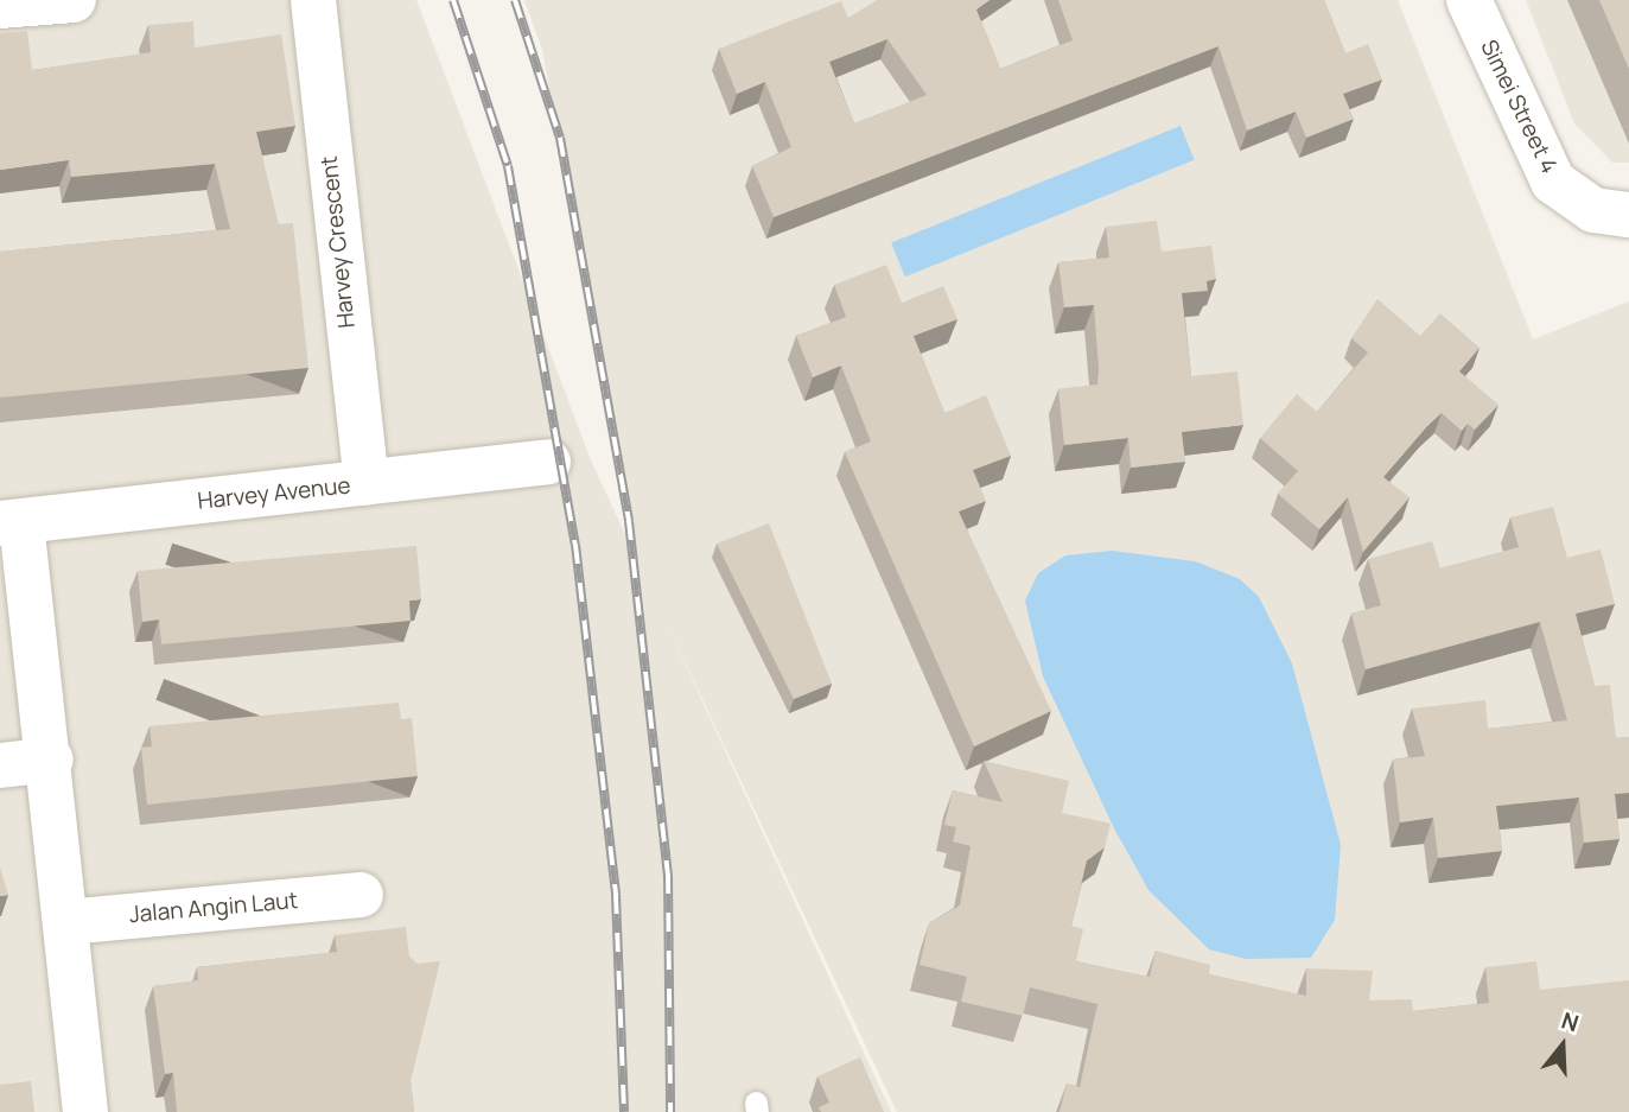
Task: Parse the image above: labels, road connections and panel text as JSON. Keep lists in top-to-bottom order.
{
  "streets": {
    "street": [
      "Simei Street 4",
      "Harvey Crescent",
      "Harvey Avenue",
      "Jalan Angin Laut"
    ]
  },
  "crossings": [
    ["Harvey Crescent", "Harvey Avenue"]
  ],
  "north": "top"
}
